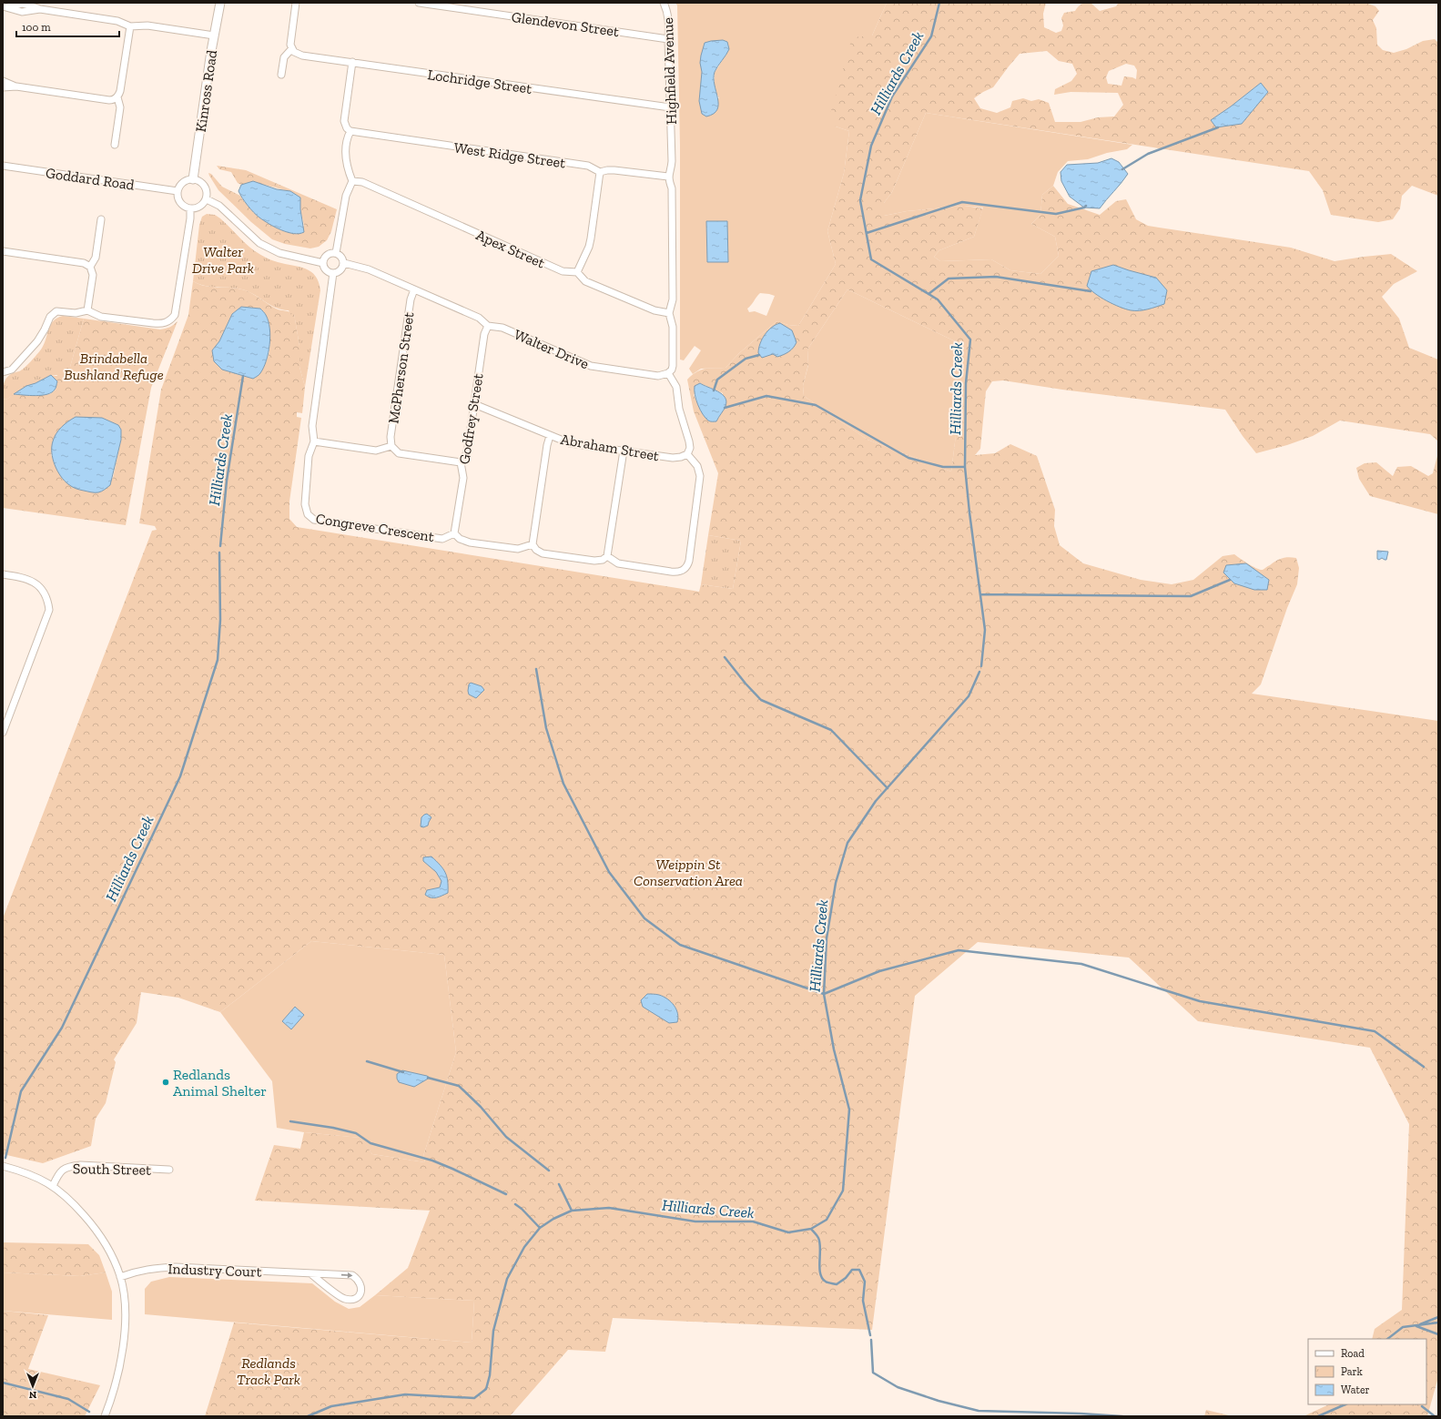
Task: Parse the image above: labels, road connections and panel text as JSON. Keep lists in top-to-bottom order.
{
  "streets": {
    "street": [
      "Glendevon Street",
      "Highfield Avenue",
      "Lochridge Street",
      "Kinross Road",
      "West Ridge Street",
      "Goddard Road",
      "Apex Street",
      "Walter Drive",
      "McPherson Street",
      "Godfrey Street",
      "Abraham Street",
      "Congreve Crescent",
      "South Street",
      "Industry Court"
    ]
  },
  "crossings": [
    ["Glendevon Street", "Highfield Avenue"],
    ["Highfield Avenue", "Lochridge Street"],
    ["Kinross Road", "Goddard Road"],
    ["Walter Drive", "McPherson Street"],
    ["Walter Drive", "Godfrey Street"],
    ["Walter Drive", "Congreve Crescent"],
    ["Godfrey Street", "Abraham Street"],
    ["Godfrey Street", "Congreve Crescent"]
  ],
  "water": ["Hilliards Creek"],
  "parks": [
    "Walter Drive Park",
    "Brindabella Bushland Refuge",
    "Weippin St Conservation Area",
    "Redlands Track Park"
  ],
  "places": ["Redlands Animal Shelter"],
  "legend": ["Road", "Park", "Water"],
  "scale_bar": "100 m",
  "north": "bottom"
}
